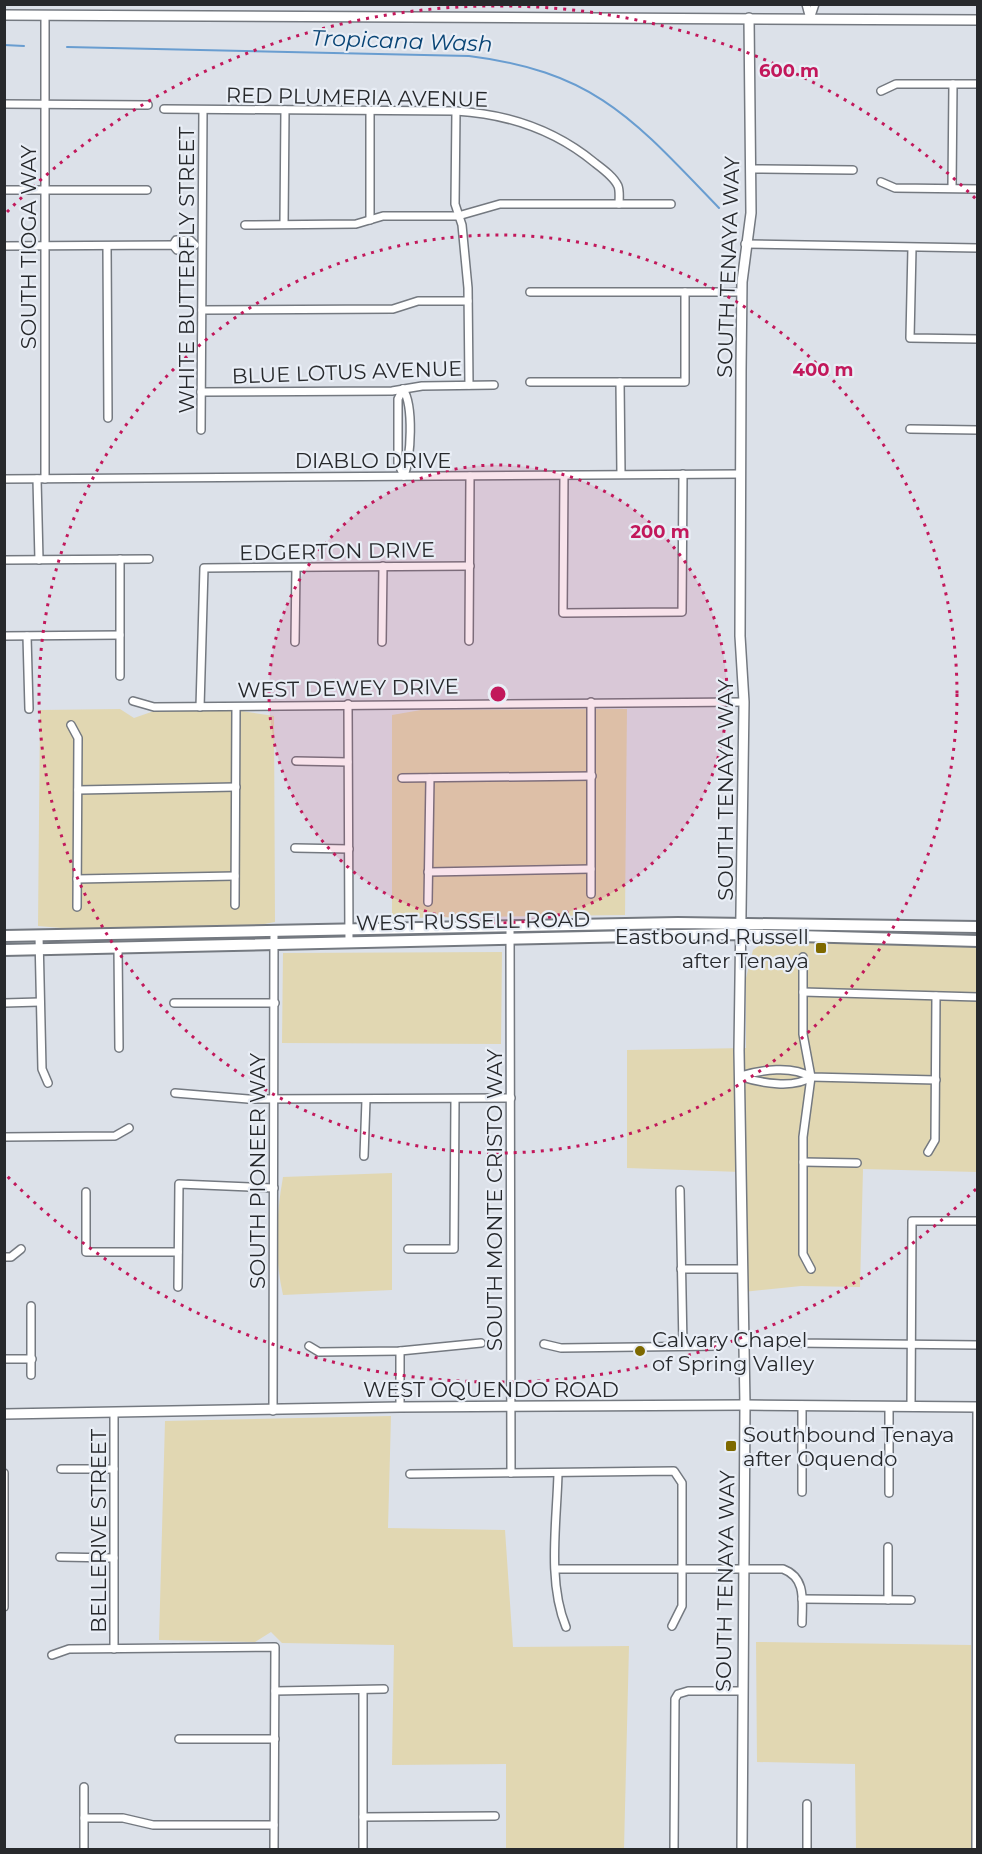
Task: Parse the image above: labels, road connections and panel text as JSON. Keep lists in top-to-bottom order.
{
  "streets": {
    "main road": ["WEST RUSSELL ROAD"],
    "street": [
      "RED PLUMERIA AVENUE",
      "SOUTH TIOGA WAY",
      "SOUTH TENAYA WAY",
      "WHITE BUTTERFLY STREET",
      "BLUE LOTUS AVENUE",
      "DIABLO DRIVE",
      "EDGERTON DRIVE",
      "WEST DEWEY DRIVE",
      "SOUTH PIONEER WAY",
      "SOUTH MONTE CRISTO WAY",
      "WEST OQUENDO ROAD",
      "BELLERIVE STREET"
    ]
  },
  "crossings": [
    ["RED PLUMERIA AVENUE", "WHITE BUTTERFLY STREET"],
    ["SOUTH TIOGA WAY", "DIABLO DRIVE"],
    ["SOUTH TENAYA WAY", "DIABLO DRIVE"],
    ["SOUTH TENAYA WAY", "WEST DEWEY DRIVE"],
    ["SOUTH TENAYA WAY", "WEST RUSSELL ROAD"],
    ["SOUTH TENAYA WAY", "WEST OQUENDO ROAD"],
    ["WHITE BUTTERFLY STREET", "BLUE LOTUS AVENUE"],
    ["EDGERTON DRIVE", "WEST DEWEY DRIVE"],
    ["WEST RUSSELL ROAD", "SOUTH PIONEER WAY"],
    ["WEST RUSSELL ROAD", "SOUTH MONTE CRISTO WAY"],
    ["SOUTH PIONEER WAY", "WEST OQUENDO ROAD"],
    ["SOUTH MONTE CRISTO WAY", "WEST OQUENDO ROAD"],
    ["WEST OQUENDO ROAD", "BELLERIVE STREET"]
  ],
  "water": ["Tropicana Wash"],
  "places": {
    "transit": ["Eastbound Russell after Tenaya", "Southbound Tenaya after Oquendo"],
    "other": ["Calvary Chapel of Spring Valley"]
  },
  "rings": ["600 m", "400 m", "200 m"]
}
